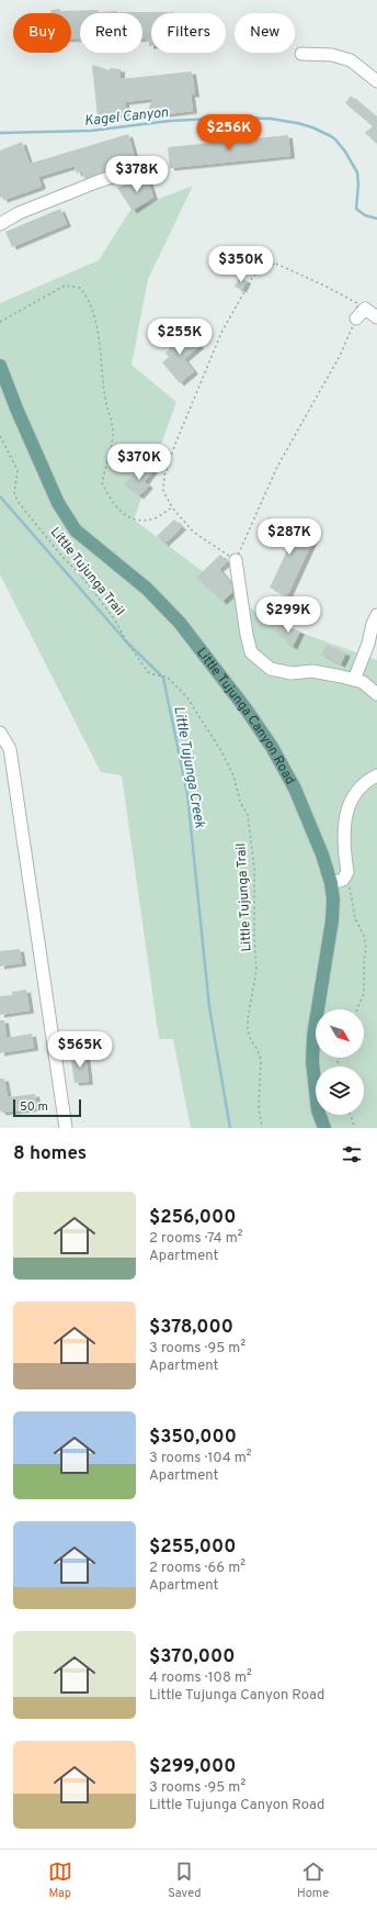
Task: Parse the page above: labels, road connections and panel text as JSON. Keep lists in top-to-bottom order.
{
  "streets": {
    "main road": ["Little Tujunga Canyon Road"],
    "path": ["Little Tujunga Trail"]
  },
  "water": ["Kagel Canyon", "Little Tujunga Creek"],
  "scale_bar": "50 m",
  "north": "bottom right",
  "page": {
    "chip": [
      "Buy",
      "Rent",
      "Filters",
      "New"
    ],
    "price": [
      "$256K",
      "$378K",
      "$350K",
      "$255K",
      "$370K",
      "$287K",
      "$299K",
      "$565K"
    ],
    "scale": "50 m",
    "heading": "8 homes",
    "list": [
      {
        "name": "$256,000",
        "note": "2 rooms · 74 m² · Apartment"
      },
      {
        "name": "$378,000",
        "note": "3 rooms · 95 m² · Apartment"
      },
      {
        "name": "$350,000",
        "note": "3 rooms · 104 m² · Apartment"
      },
      {
        "name": "$255,000",
        "note": "2 rooms · 66 m² · Apartment"
      },
      {
        "name": "$370,000",
        "note": "4 rooms · 108 m² · Little Tujunga Canyon Road"
      },
      {
        "name": "$299,000",
        "note": "3 rooms · 95 m² · Little Tujunga Canyon Road"
      }
    ],
    "tabs": ["Map", "Saved", "Home"]
  }
}
